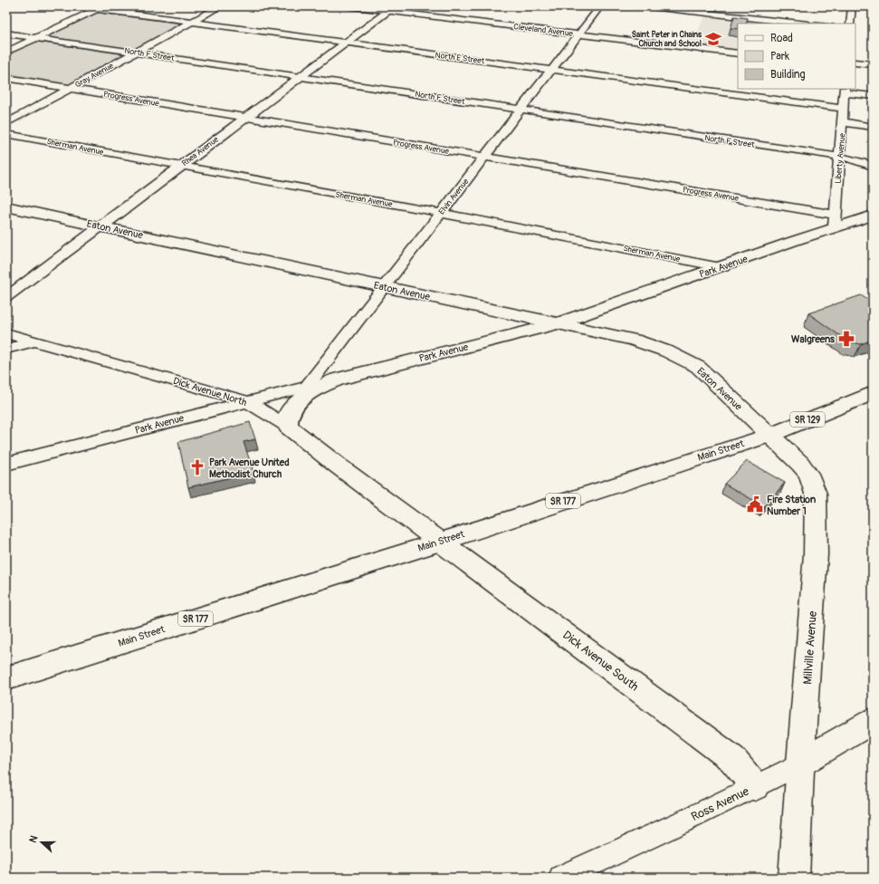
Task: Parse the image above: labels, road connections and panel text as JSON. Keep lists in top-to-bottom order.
{
  "streets": {
    "main road": [
      "Rhea Avenue",
      "Eaton Avenue",
      "Park Avenue",
      "Dick Avenue North",
      "SR 129",
      "Main Street",
      "SR 177",
      "Millville Avenue",
      "Dick Avenue South",
      "Ross Avenue"
    ],
    "street": [
      "Cleveland Avenue",
      "North F Street",
      "North E Street",
      "Gray Avenue",
      "Progress Avenue",
      "Sherman Avenue",
      "Liberty Avenue",
      "Elvin Avenue"
    ]
  },
  "crossings": [
    ["Cleveland Avenue", "Rhea Avenue"],
    ["Cleveland Avenue", "Elvin Avenue"],
    ["North F Street", "Gray Avenue"],
    ["North F Street", "Rhea Avenue"],
    ["North F Street", "Liberty Avenue"],
    ["North F Street", "Elvin Avenue"],
    ["North E Street", "Gray Avenue"],
    ["North E Street", "Rhea Avenue"],
    ["North E Street", "Liberty Avenue"],
    ["North E Street", "Elvin Avenue"],
    ["Gray Avenue", "Progress Avenue"],
    ["Progress Avenue", "Rhea Avenue"],
    ["Progress Avenue", "Liberty Avenue"],
    ["Progress Avenue", "Elvin Avenue"],
    ["Progress Avenue", "Park Avenue"],
    ["Sherman Avenue", "Rhea Avenue"],
    ["Sherman Avenue", "Elvin Avenue"],
    ["Sherman Avenue", "Park Avenue"],
    ["Rhea Avenue", "Eaton Avenue"],
    ["Liberty Avenue", "Park Avenue"],
    ["Elvin Avenue", "Eaton Avenue"],
    ["Elvin Avenue", "Park Avenue"],
    ["Eaton Avenue", "Park Avenue"],
    ["Eaton Avenue", "Main Street"],
    ["Eaton Avenue", "Millville Avenue"],
    ["Park Avenue", "Dick Avenue North"],
    ["Dick Avenue North", "Main Street"],
    ["Dick Avenue North", "Dick Avenue South"],
    ["Main Street", "Millville Avenue"],
    ["Main Street", "Dick Avenue South"],
    ["Millville Avenue", "Ross Avenue"],
    ["Dick Avenue South", "Ross Avenue"]
  ],
  "places": {
    "school or university": ["Saint Peter in Chains Church and School"],
    "pharmacy": ["Walgreens"],
    "church": ["Park Avenue United Methodist Church"],
    "public building": ["Fire Station Number 1"]
  },
  "legend": ["Road", "Park", "Building"],
  "north": "left"
}
